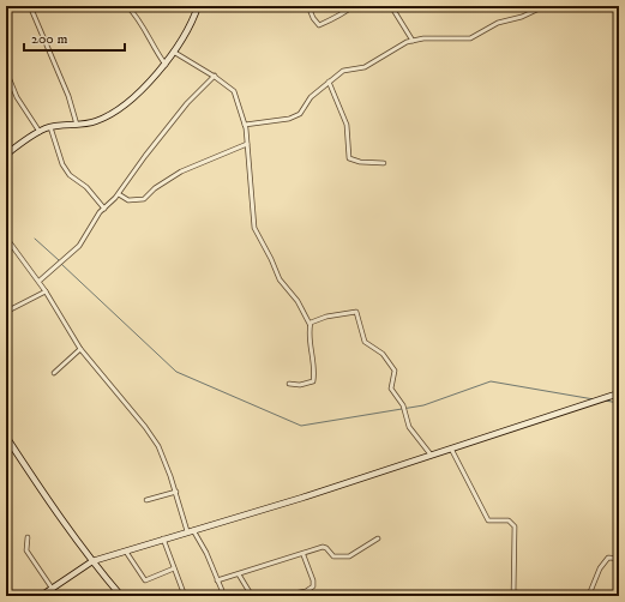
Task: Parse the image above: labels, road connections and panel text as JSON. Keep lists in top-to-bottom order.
{
  "scale_bar": "200 m"
}
